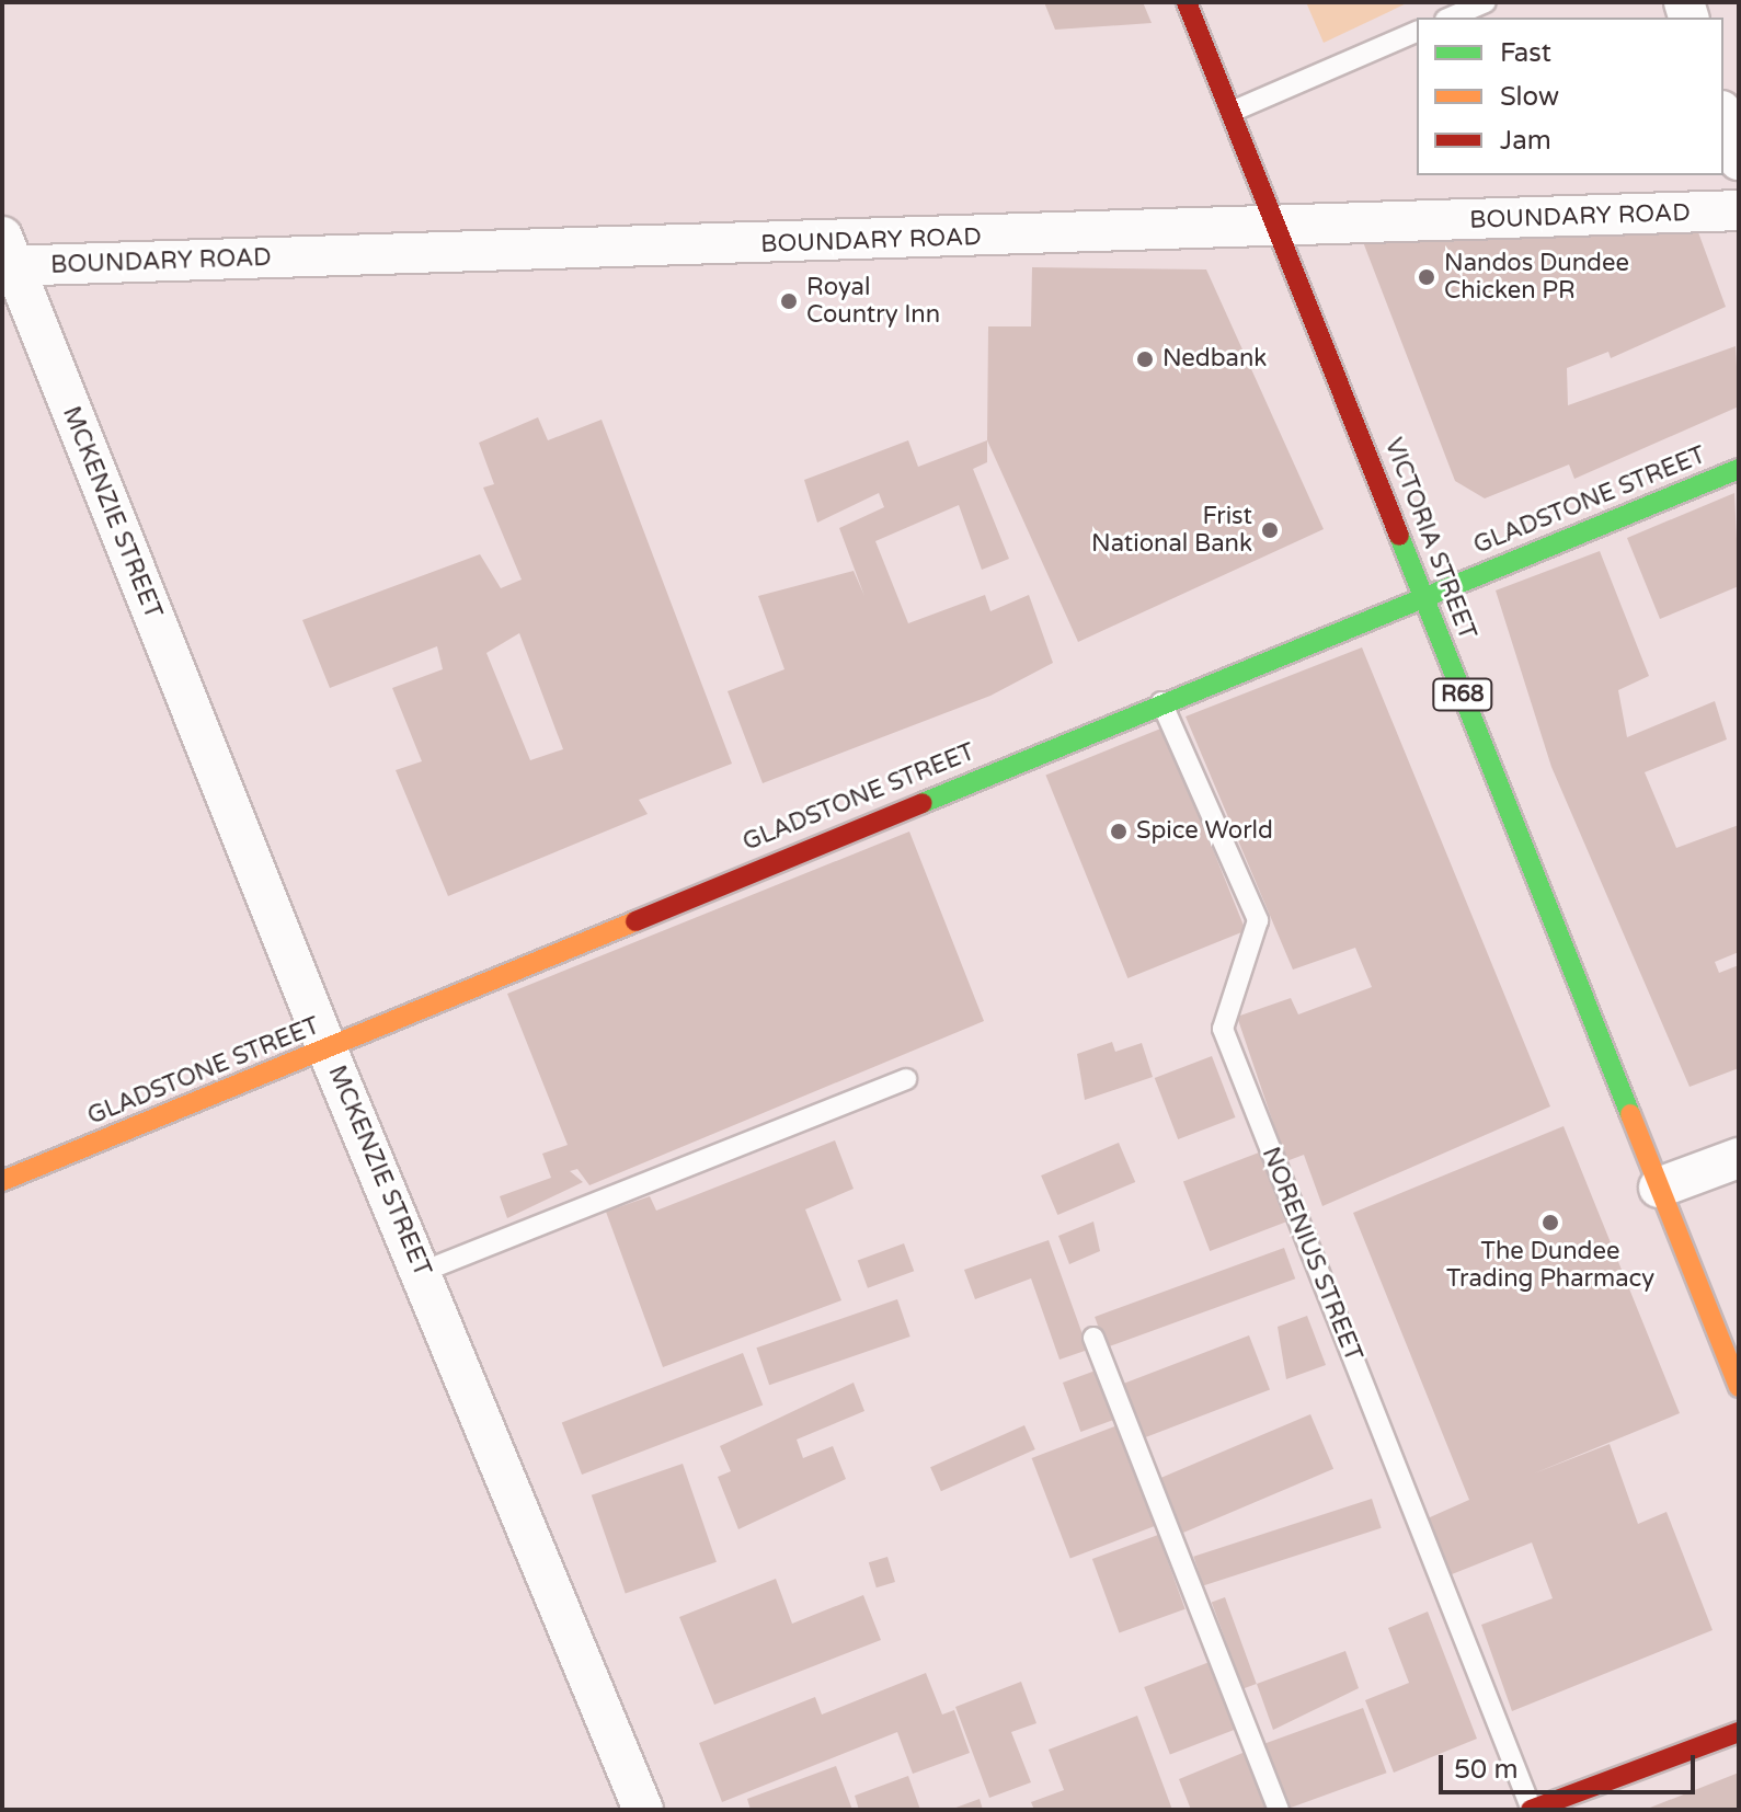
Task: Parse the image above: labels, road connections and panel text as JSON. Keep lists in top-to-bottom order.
{
  "streets": {
    "street": [
      "BOUNDARY ROAD",
      "GLADSTONE STREET",
      "MCKENZIE STREET",
      "VICTORIA STREET",
      "R68"
    ],
    "lane": ["NORENIUS STREET"]
  },
  "crossings": [
    ["BOUNDARY ROAD", "MCKENZIE STREET"],
    ["BOUNDARY ROAD", "VICTORIA STREET"],
    ["GLADSTONE STREET", "MCKENZIE STREET"],
    ["GLADSTONE STREET", "VICTORIA STREET"],
    ["GLADSTONE STREET", "NORENIUS STREET"]
  ],
  "places": [
    "Nandos Dundee Chicken PR",
    "Royal Country Inn",
    "Nedbank",
    "Frist National Bank",
    "Spice World",
    "The Dundee Trading Pharmacy"
  ],
  "legend": ["Fast", "Slow", "Jam"],
  "scale_bar": "50 m"
}
